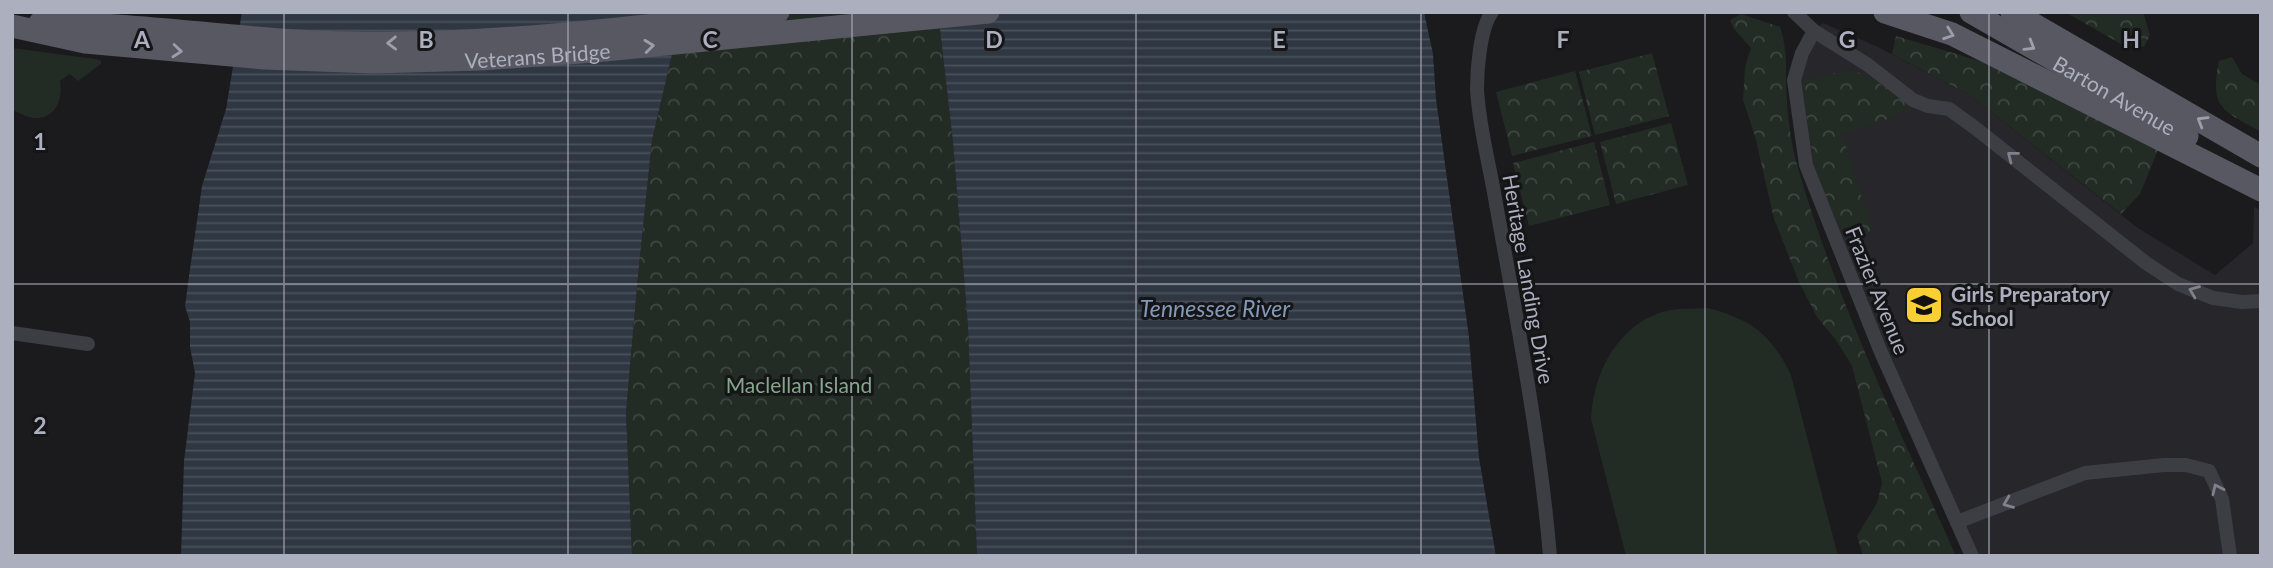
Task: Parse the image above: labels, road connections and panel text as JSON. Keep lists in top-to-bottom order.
{
  "streets": {
    "main road": ["Veterans Bridge", "Barton Avenue"],
    "street": ["Heritage Landing Drive", "Frazier Avenue"]
  },
  "water": ["Tennessee River"],
  "parks": ["Maclellan Island"],
  "places": {
    "school or university": ["Girls Preparatory School"]
  },
  "grid": {
    "columns": [
      "A",
      "B",
      "C",
      "D",
      "E",
      "F",
      "G",
      "H"
    ],
    "rows": ["1", "2"]
  }
}
